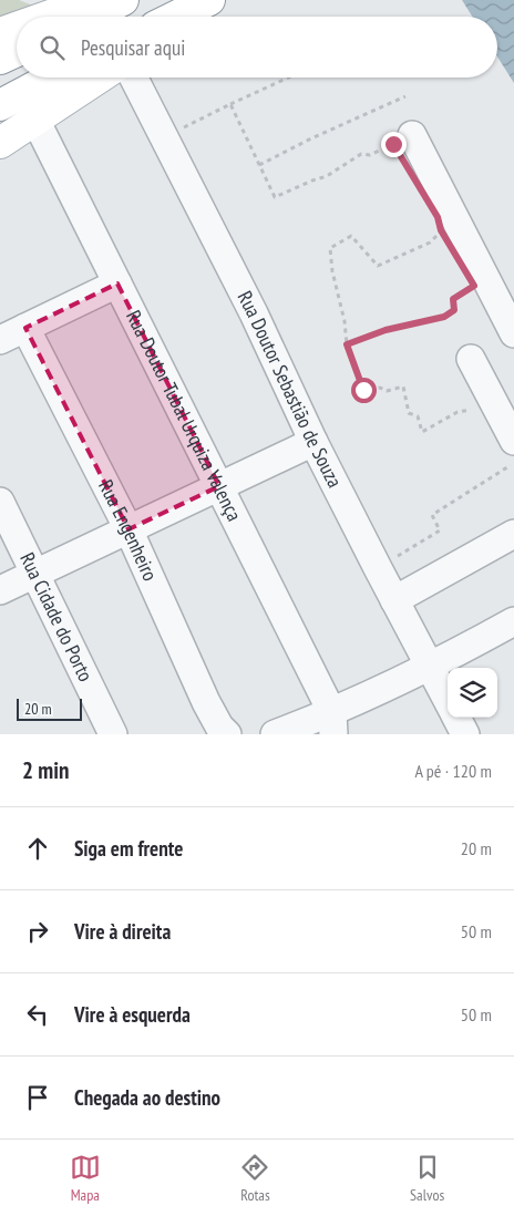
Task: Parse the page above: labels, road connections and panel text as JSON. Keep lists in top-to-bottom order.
{
  "streets": {
    "street": [
      "Rua Doutor Sebastião de Souza",
      "Rua Doutor Tubal Urquiza Valença",
      "Rua Engenheiro",
      "Rua Cidade do Porto"
    ]
  },
  "scale_bar": "20 m",
  "page": {
    "search": "Pesquisar aqui",
    "scale": "20 m",
    "heading": ["2 min", "A pé · 120 m"],
    "list": [
      ["Siga em frente", "20 m"],
      ["Vire à direita", "50 m"],
      ["Vire à esquerda", "50 m"],
      "Chegada ao destino"
    ],
    "nav": ["Mapa", "Rotas", "Salvos"]
  }
}
